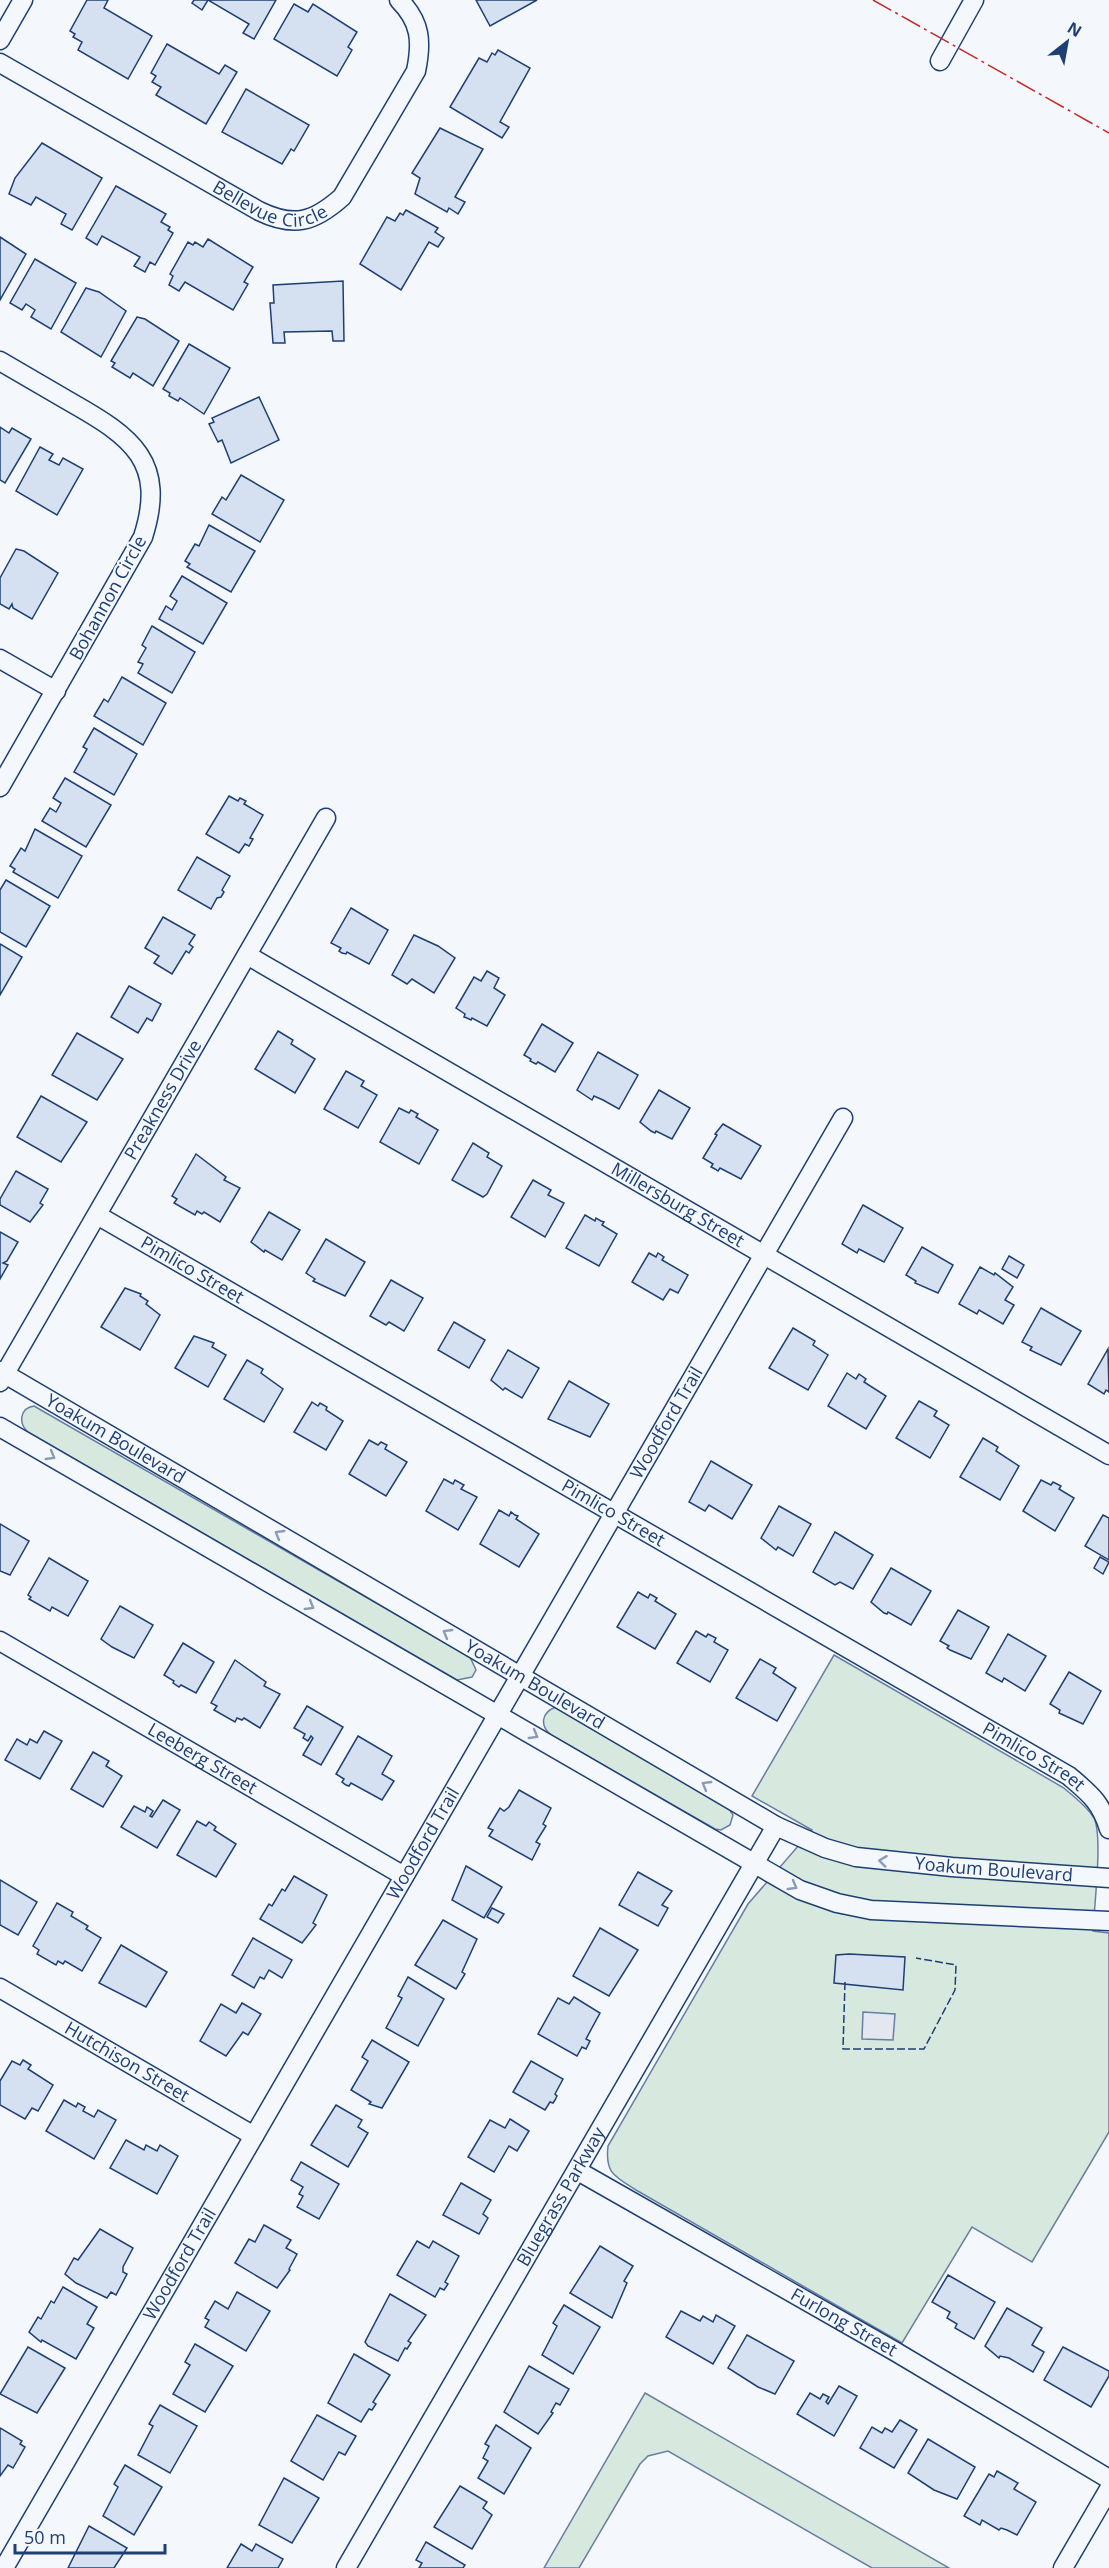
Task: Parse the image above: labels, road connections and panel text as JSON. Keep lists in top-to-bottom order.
{
  "streets": {
    "street": [
      "Bellevue Circle",
      "Bohannon Circle",
      "Preakness Drive",
      "Millersburg Street",
      "Pimlico Street",
      "Woodford Trail",
      "Yoakum Boulevard",
      "Leeberg Street",
      "Hutchison Street",
      "Bluegrass Parkway",
      "Furlong Street"
    ]
  },
  "crossings": [
    ["Preakness Drive", "Millersburg Street"],
    ["Preakness Drive", "Pimlico Street"],
    ["Preakness Drive", "Yoakum Boulevard"],
    ["Millersburg Street", "Woodford Trail"],
    ["Pimlico Street", "Woodford Trail"],
    ["Woodford Trail", "Yoakum Boulevard"],
    ["Woodford Trail", "Leeberg Street"],
    ["Woodford Trail", "Hutchison Street"],
    ["Yoakum Boulevard", "Bluegrass Parkway"],
    ["Bluegrass Parkway", "Furlong Street"]
  ],
  "scale_bar": "50 m",
  "north": "top right"
}
